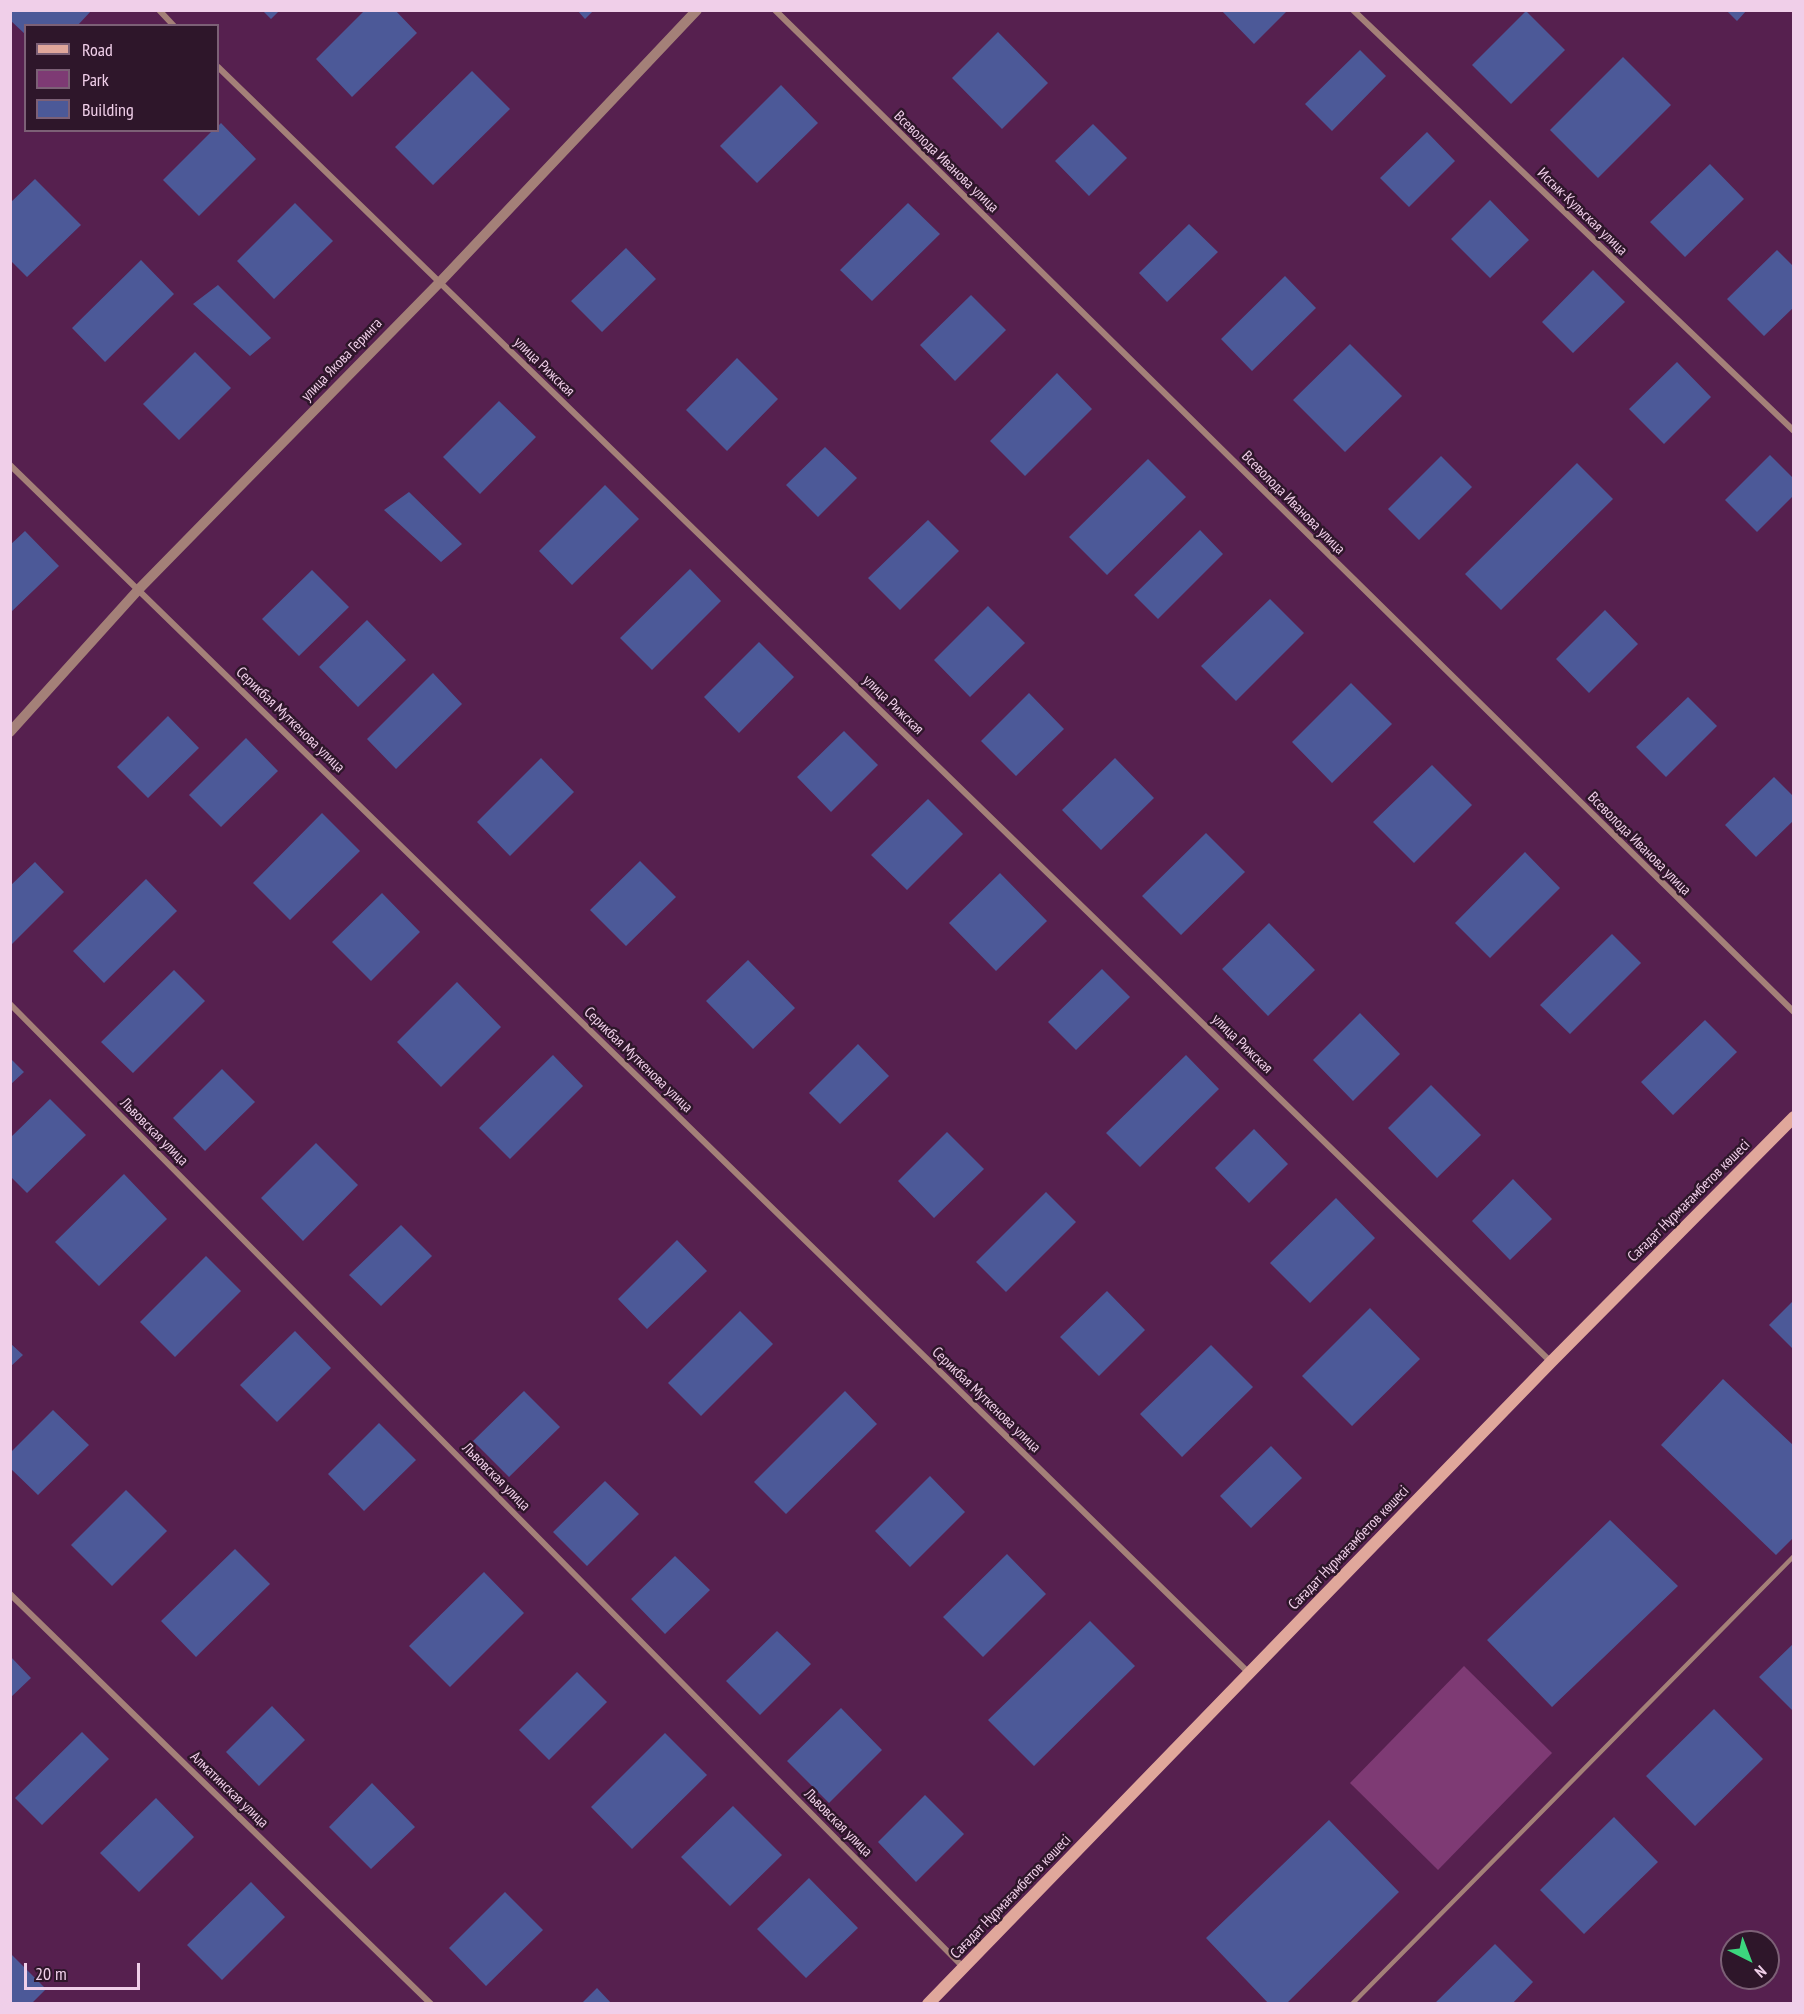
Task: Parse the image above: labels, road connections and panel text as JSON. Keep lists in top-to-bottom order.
{
  "streets": {
    "main road": ["Сағадат Нұрмағамбетов көшесі"],
    "street": [
      "Всеволода Иванова улица",
      "Иссык-Кульская улица",
      "улица Якова Геринга",
      "улица Рижская",
      "Серикбая Муткенова улица",
      "Львовская улица",
      "Алматинская улица"
    ]
  },
  "crossings": [
    ["улица Якова Геринга", "улица Рижская"],
    ["улица Якова Геринга", "Серикбая Муткенова улица"],
    ["улица Рижская", "Сағадат Нұрмағамбетов көшесі"],
    ["Серикбая Муткенова улица", "Сағадат Нұрмағамбетов көшесі"],
    ["Львовская улица", "Сағадат Нұрмағамбетов көшесі"]
  ],
  "legend": ["Road", "Park", "Building"],
  "scale_bar": "20 m",
  "north": "bottom right"
}
